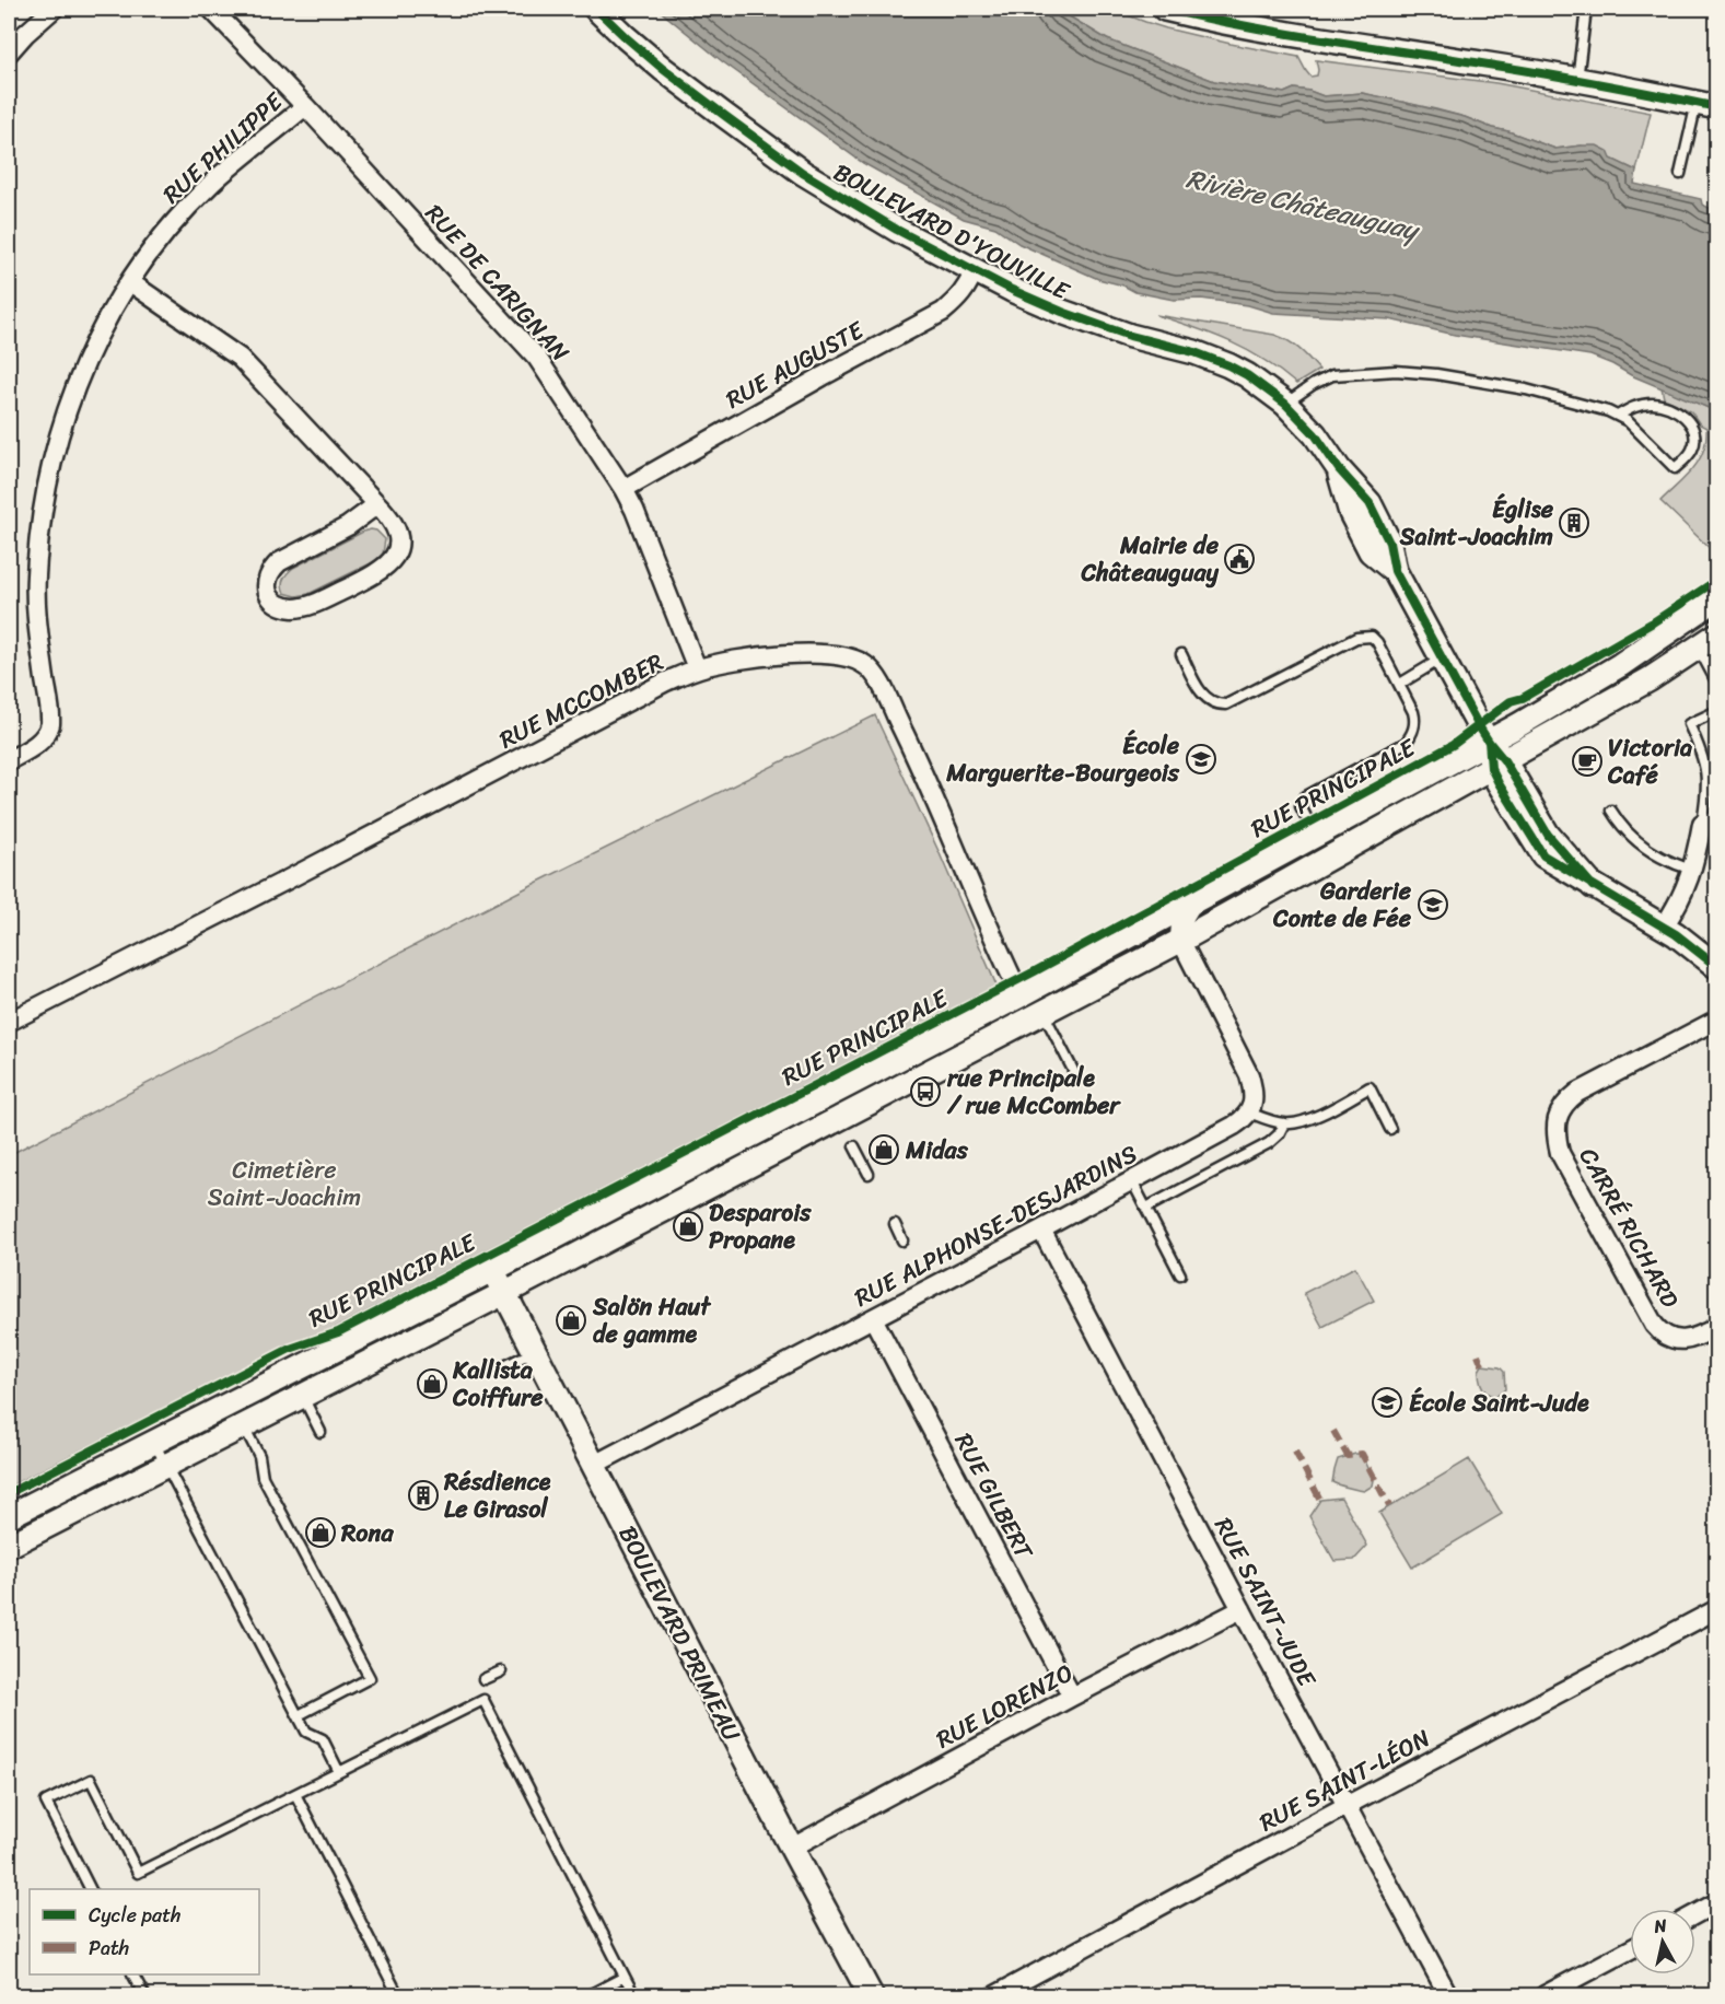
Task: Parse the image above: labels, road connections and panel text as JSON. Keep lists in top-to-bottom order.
{
  "streets": {
    "street": [
      "RUE PHILIPPE",
      "BOULEVARD D'YOUVILLE",
      "RUE DE CARIGNAN",
      "RUE AUGUSTE",
      "RUE MCCOMBER",
      "RUE PRINCIPALE",
      "RUE ALPHONSE-DESJARDINS",
      "CARRÉ RICHARD",
      "RUE GILBERT",
      "RUE SAINT-JUDE",
      "BOULEVARD PRIMEAU",
      "RUE LORENZO",
      "RUE SAINT-LÉON"
    ]
  },
  "crossings": [
    ["RUE PHILIPPE", "RUE DE CARIGNAN"],
    ["BOULEVARD D'YOUVILLE", "RUE AUGUSTE"],
    ["BOULEVARD D'YOUVILLE", "RUE PRINCIPALE"],
    ["RUE DE CARIGNAN", "RUE AUGUSTE"],
    ["RUE DE CARIGNAN", "RUE MCCOMBER"],
    ["RUE MCCOMBER", "RUE PRINCIPALE"],
    ["RUE PRINCIPALE", "BOULEVARD PRIMEAU"],
    ["RUE ALPHONSE-DESJARDINS", "RUE GILBERT"],
    ["RUE ALPHONSE-DESJARDINS", "RUE SAINT-JUDE"],
    ["RUE ALPHONSE-DESJARDINS", "BOULEVARD PRIMEAU"],
    ["RUE GILBERT", "RUE LORENZO"],
    ["RUE SAINT-JUDE", "RUE LORENZO"],
    ["RUE SAINT-JUDE", "RUE SAINT-LÉON"],
    ["BOULEVARD PRIMEAU", "RUE LORENZO"]
  ],
  "water": ["Rivière Châteauguay"],
  "parks": ["Cimetière Saint-Joachim"],
  "places": {
    "building": ["Église Saint-Joachim", "Résdience Le Girasol"],
    "public building": ["Mairie de Châteauguay"],
    "school or university": ["École Marguerite-Bourgeois", "Garderie Conte de Fée", "École Saint-Jude"],
    "cafe": ["Victoria Café"],
    "bus stop": ["rue Principale / rue McComber"],
    "shop": [
      "Midas",
      "Desparois Propane",
      "Salön Haut de gamme",
      "Kallista Coiffure",
      "Rona"
    ]
  },
  "legend": ["Cycle path", "Path"],
  "north": "top"
}
